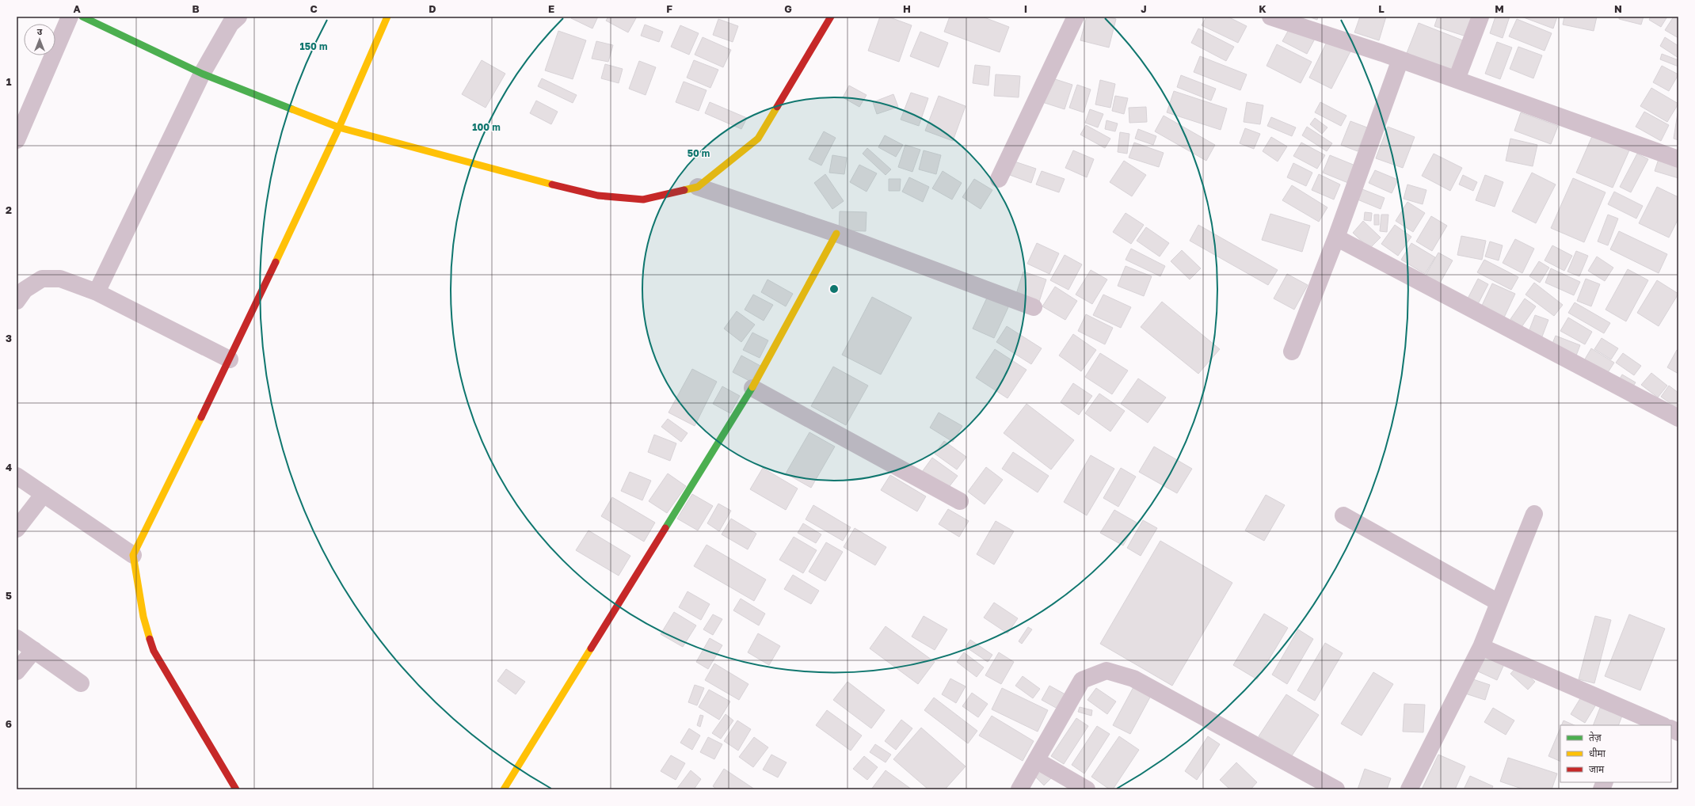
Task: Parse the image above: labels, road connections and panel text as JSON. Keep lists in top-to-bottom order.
{
  "legend": ["तेज़", "धीमा", "जाम"],
  "north": "top",
  "grid": {
    "columns": [
      "A",
      "B",
      "C",
      "D",
      "E",
      "F",
      "G",
      "H",
      "I",
      "J",
      "K",
      "L",
      "M",
      "N"
    ],
    "rows": [
      "1",
      "2",
      "3",
      "4",
      "5",
      "6"
    ]
  },
  "rings": ["150 m", "100 m", "50 m"]
}
